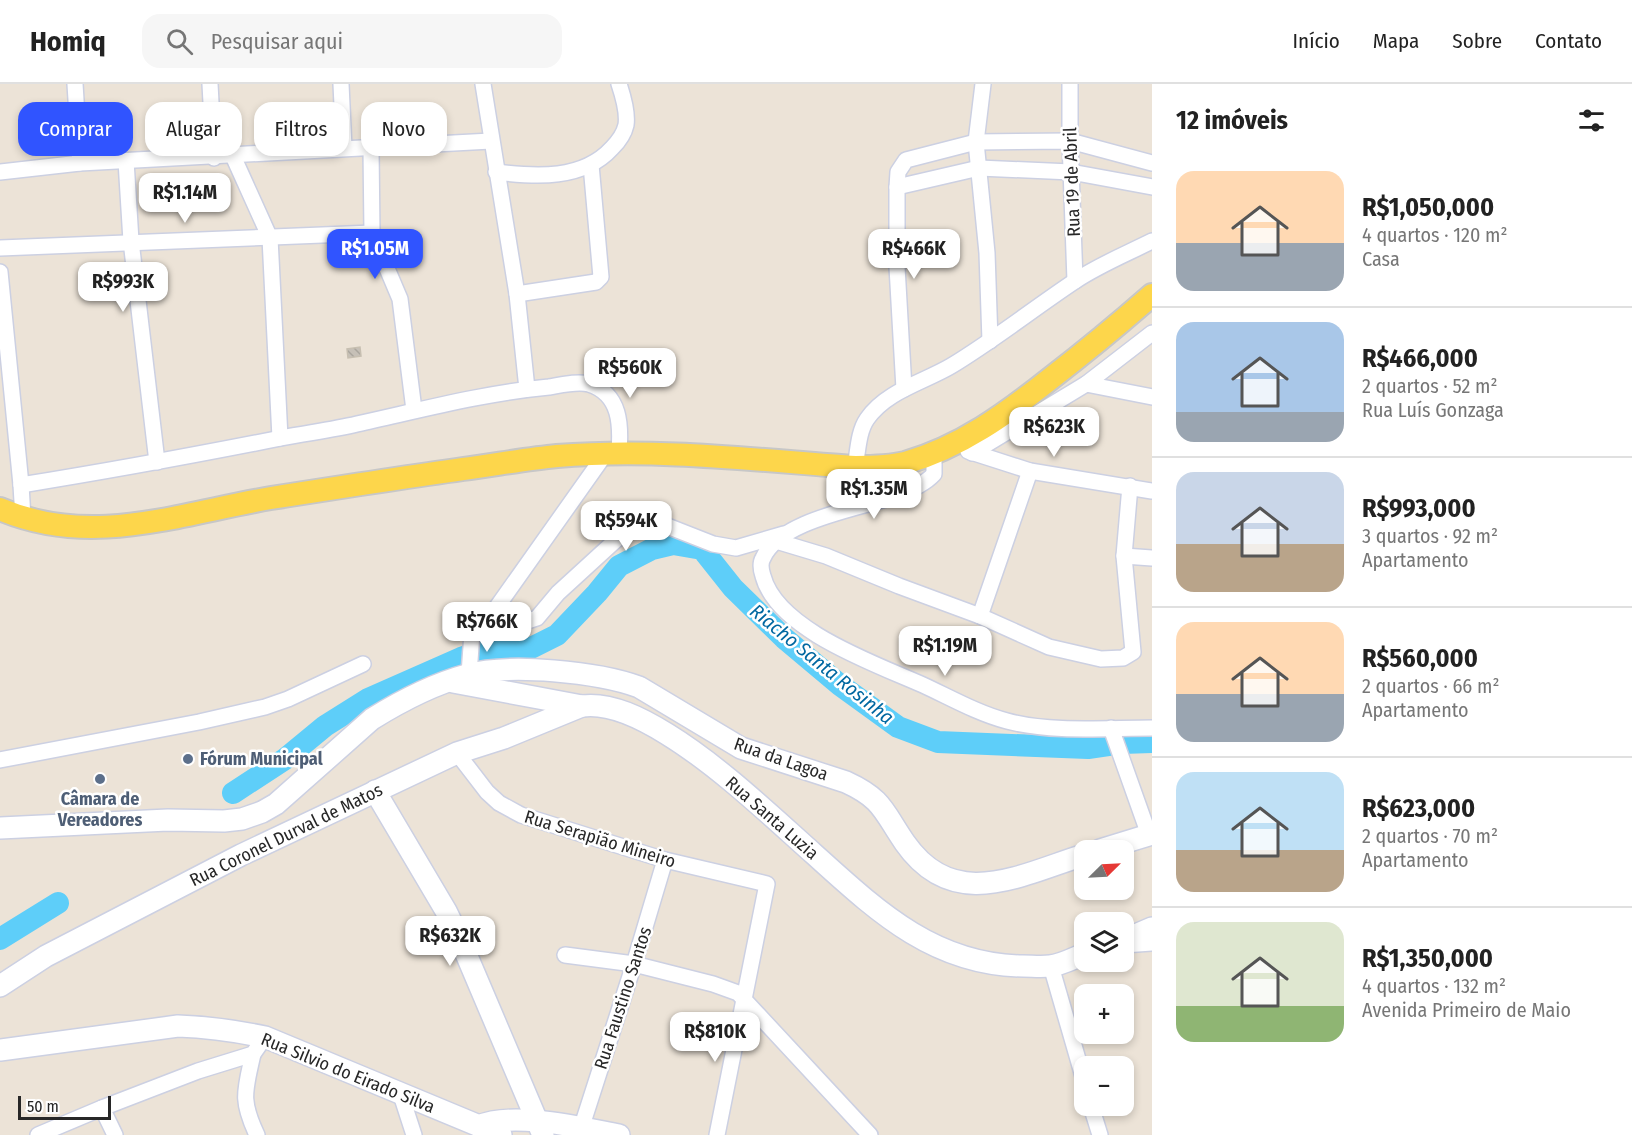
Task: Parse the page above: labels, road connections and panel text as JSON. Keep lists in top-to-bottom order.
{
  "streets": {
    "street": [
      "Rua 19 de Abril",
      "Rua da Lagoa",
      "Rua Santa Luzia",
      "Rua Coronel Durval de Matos",
      "Rua Serapião Mineiro",
      "Rua Faustino Santos",
      "Rua Silvio do Eirado Silva"
    ]
  },
  "crossings": [
    ["Rua da Lagoa", "Rua Santa Luzia"],
    ["Rua Santa Luzia", "Rua Coronel Durval de Matos"],
    ["Rua Coronel Durval de Matos", "Rua Serapião Mineiro"],
    ["Rua Serapião Mineiro", "Rua Faustino Santos"],
    ["Rua Faustino Santos", "Rua Silvio do Eirado Silva"]
  ],
  "water": ["Riacho Santa Rosinha"],
  "places": ["Fórum Municipal", "Câmara de Vereadores"],
  "scale_bar": "50 m",
  "north": "top right",
  "page": {
    "header": "Homiq",
    "search": "Pesquisar aqui",
    "nav": [
      "Início",
      "Mapa",
      "Sobre",
      "Contato"
    ],
    "heading": "12 imóveis",
    "chip": [
      "Comprar",
      "Alugar",
      "Filtros",
      "Novo"
    ],
    "list": [
      {
        "name": "R$1,050,000",
        "note": "4 quartos · 120 m² · Casa"
      },
      {
        "name": "R$466,000",
        "note": "2 quartos · 52 m² · Rua Luís Gonzaga"
      },
      {
        "name": "R$993,000",
        "note": "3 quartos · 92 m² · Apartamento"
      },
      {
        "name": "R$560,000",
        "note": "2 quartos · 66 m² · Apartamento"
      },
      {
        "name": "R$623,000",
        "note": "2 quartos · 70 m² · Apartamento"
      },
      {
        "name": "R$1,350,000",
        "note": "4 quartos · 132 m² · Avenida Primeiro de Maio"
      }
    ],
    "price": [
      "R$1.14M",
      "R$1.05M",
      "R$466K",
      "R$993K",
      "R$560K",
      "R$623K",
      "R$1.35M",
      "R$594K",
      "R$766K",
      "R$1.19M",
      "R$632K",
      "R$810K"
    ],
    "map_buttons": ["+", "−"],
    "scale": "50 m"
  }
}
